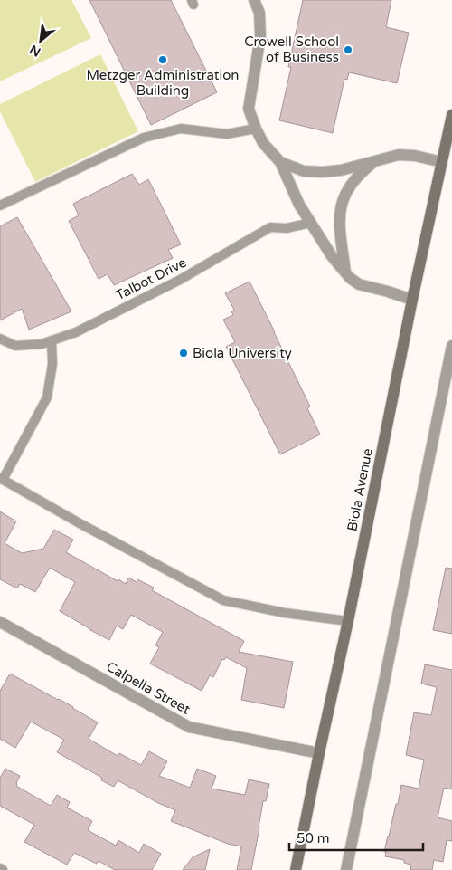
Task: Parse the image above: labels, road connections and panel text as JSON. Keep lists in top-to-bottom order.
{
  "streets": {
    "street": ["Biola Avenue", "Calpella Street"],
    "lane": ["Talbot Drive"]
  },
  "crossings": [
    ["Biola Avenue", "Calpella Street"]
  ],
  "places": ["Crowell School of Business", "Metzger Administration Building", "Biola University"],
  "scale_bar": "50 m",
  "north": "bottom left"
}
